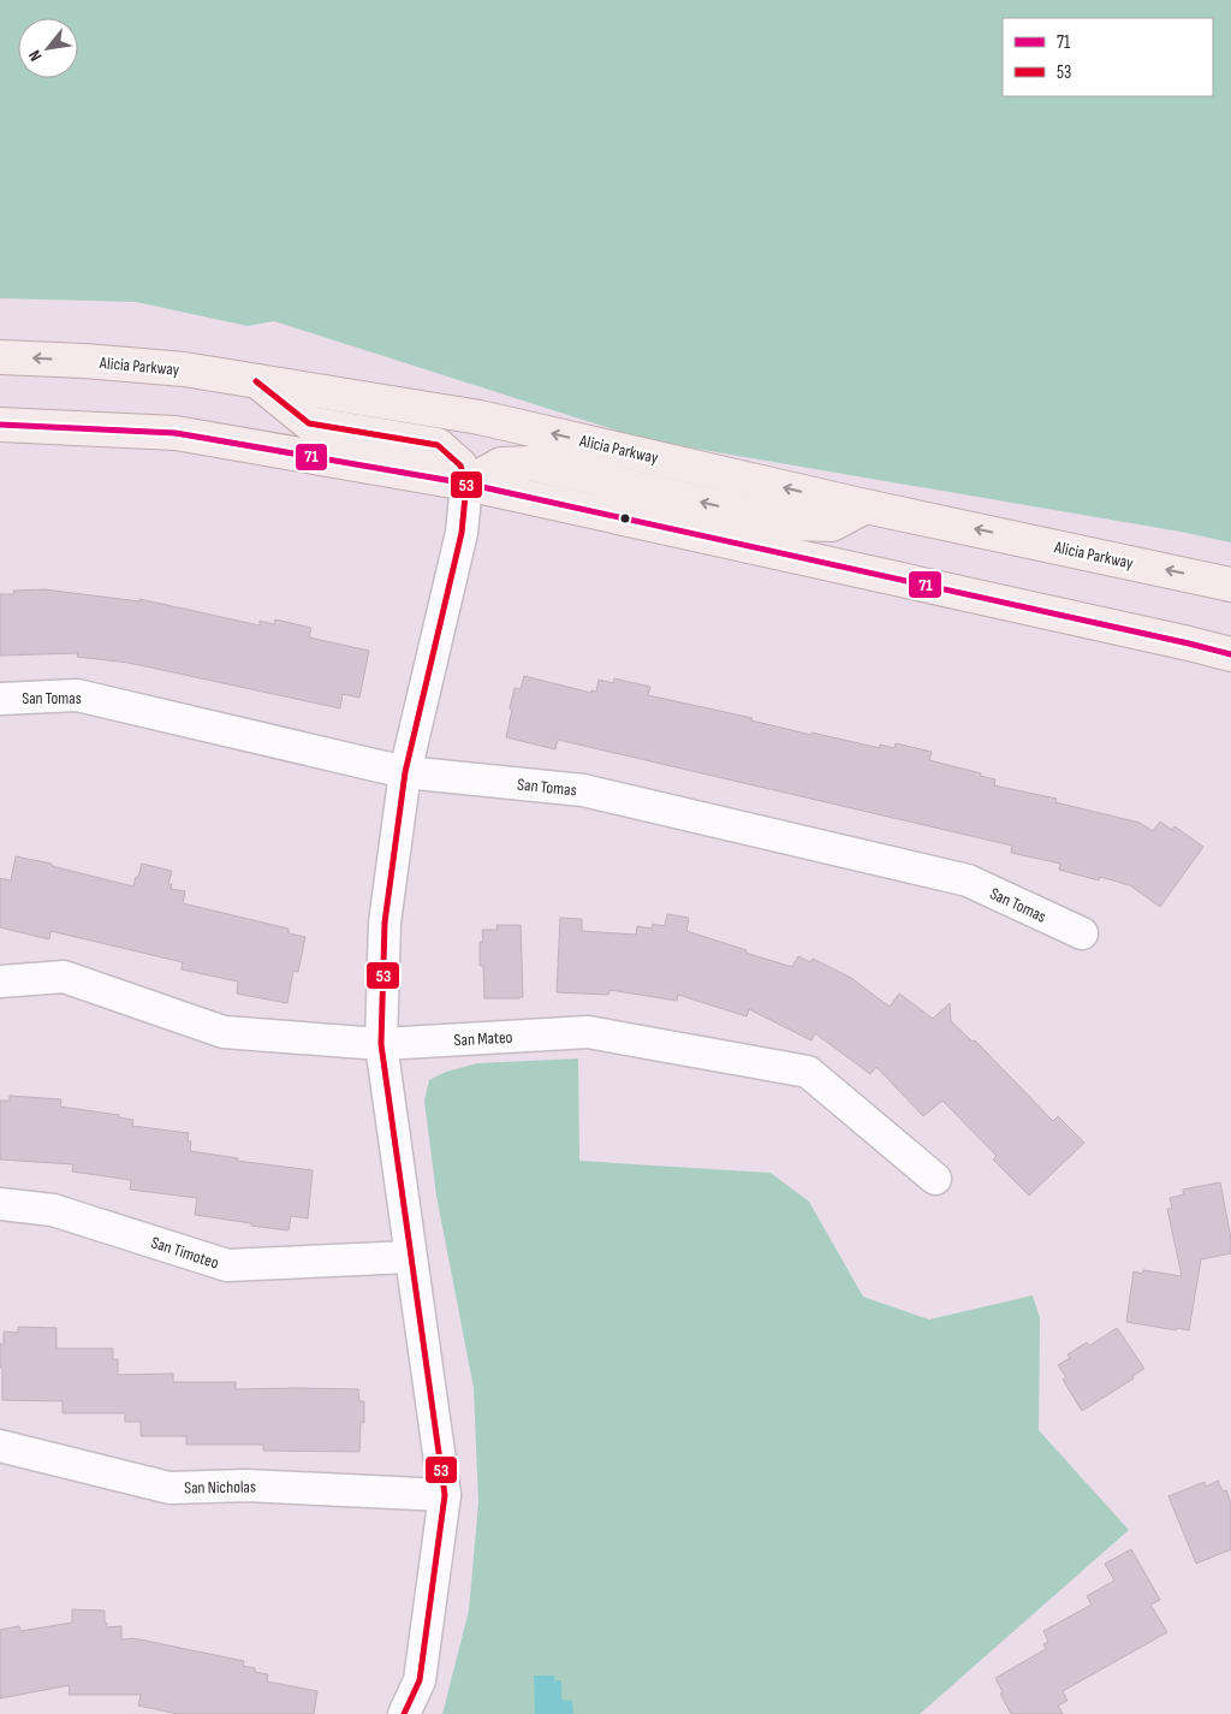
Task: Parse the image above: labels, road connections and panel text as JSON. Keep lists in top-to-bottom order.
{
  "streets": {
    "main road": ["Alicia Parkway"],
    "street": [
      "San Tomas",
      "San Mateo",
      "San Timoteo",
      "San Nicholas"
    ]
  },
  "lines": ["transit line 53", "transit line 71"],
  "legend": ["71", "53"],
  "north": "bottom left"
}
